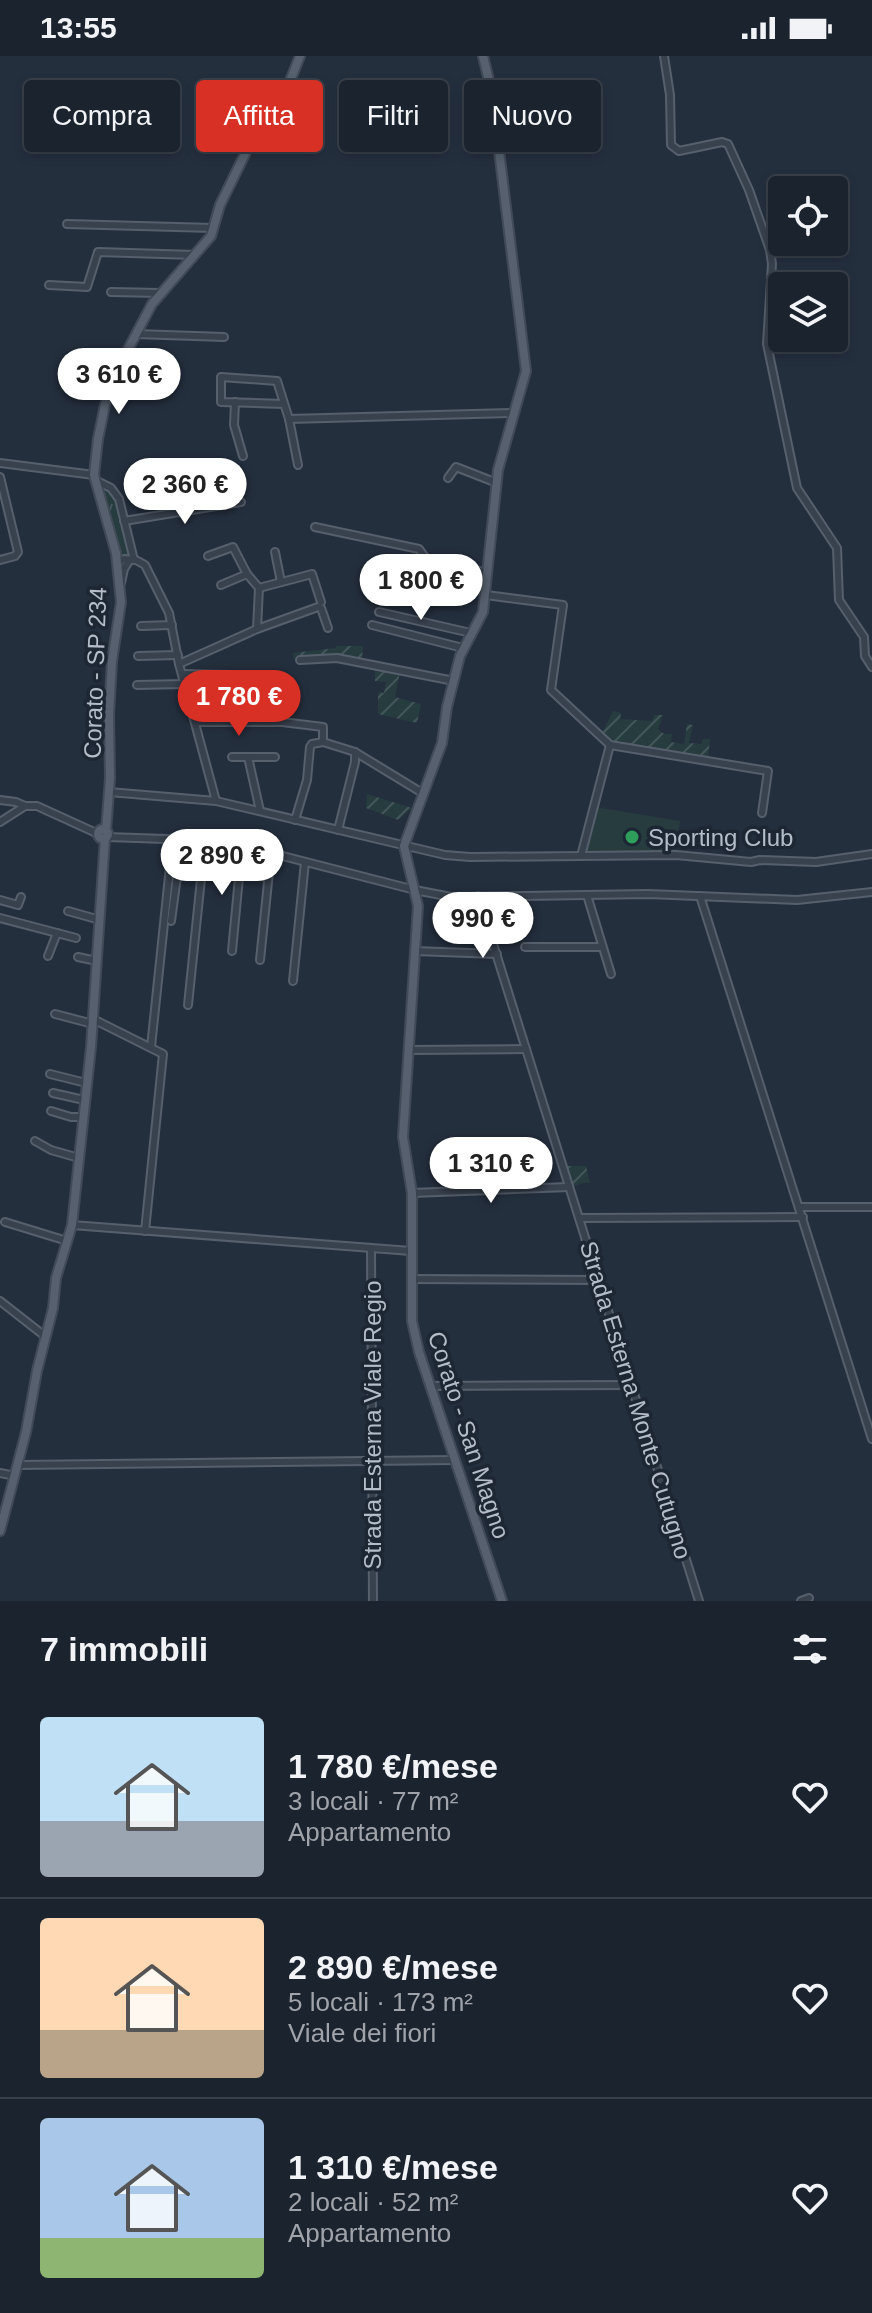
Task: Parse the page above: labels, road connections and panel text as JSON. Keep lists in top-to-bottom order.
{
  "streets": {
    "main road": ["Corato - SP 234", "Corato - San Magno"],
    "street": ["Strada Esterna Monte Cutugno", "Strada Esterna Viale Regio"]
  },
  "places": ["Sporting Club"],
  "page": {
    "status": "13:55",
    "chip": [
      "Compra",
      "Affitta",
      "Filtri",
      "Nuovo"
    ],
    "price": [
      "3 610 €",
      "2 360 €",
      "1 800 €",
      "1 780 €",
      "2 890 €",
      "990 €",
      "1 310 €"
    ],
    "heading": "7 immobili",
    "list": [
      {
        "name": "1 780 €/mese",
        "note": "3 locali · 77 m² · Appartamento"
      },
      {
        "name": "2 890 €/mese",
        "note": "5 locali · 173 m² · Viale dei fiori"
      },
      {
        "name": "1 310 €/mese",
        "note": "2 locali · 52 m² · Appartamento"
      }
    ]
  }
}
